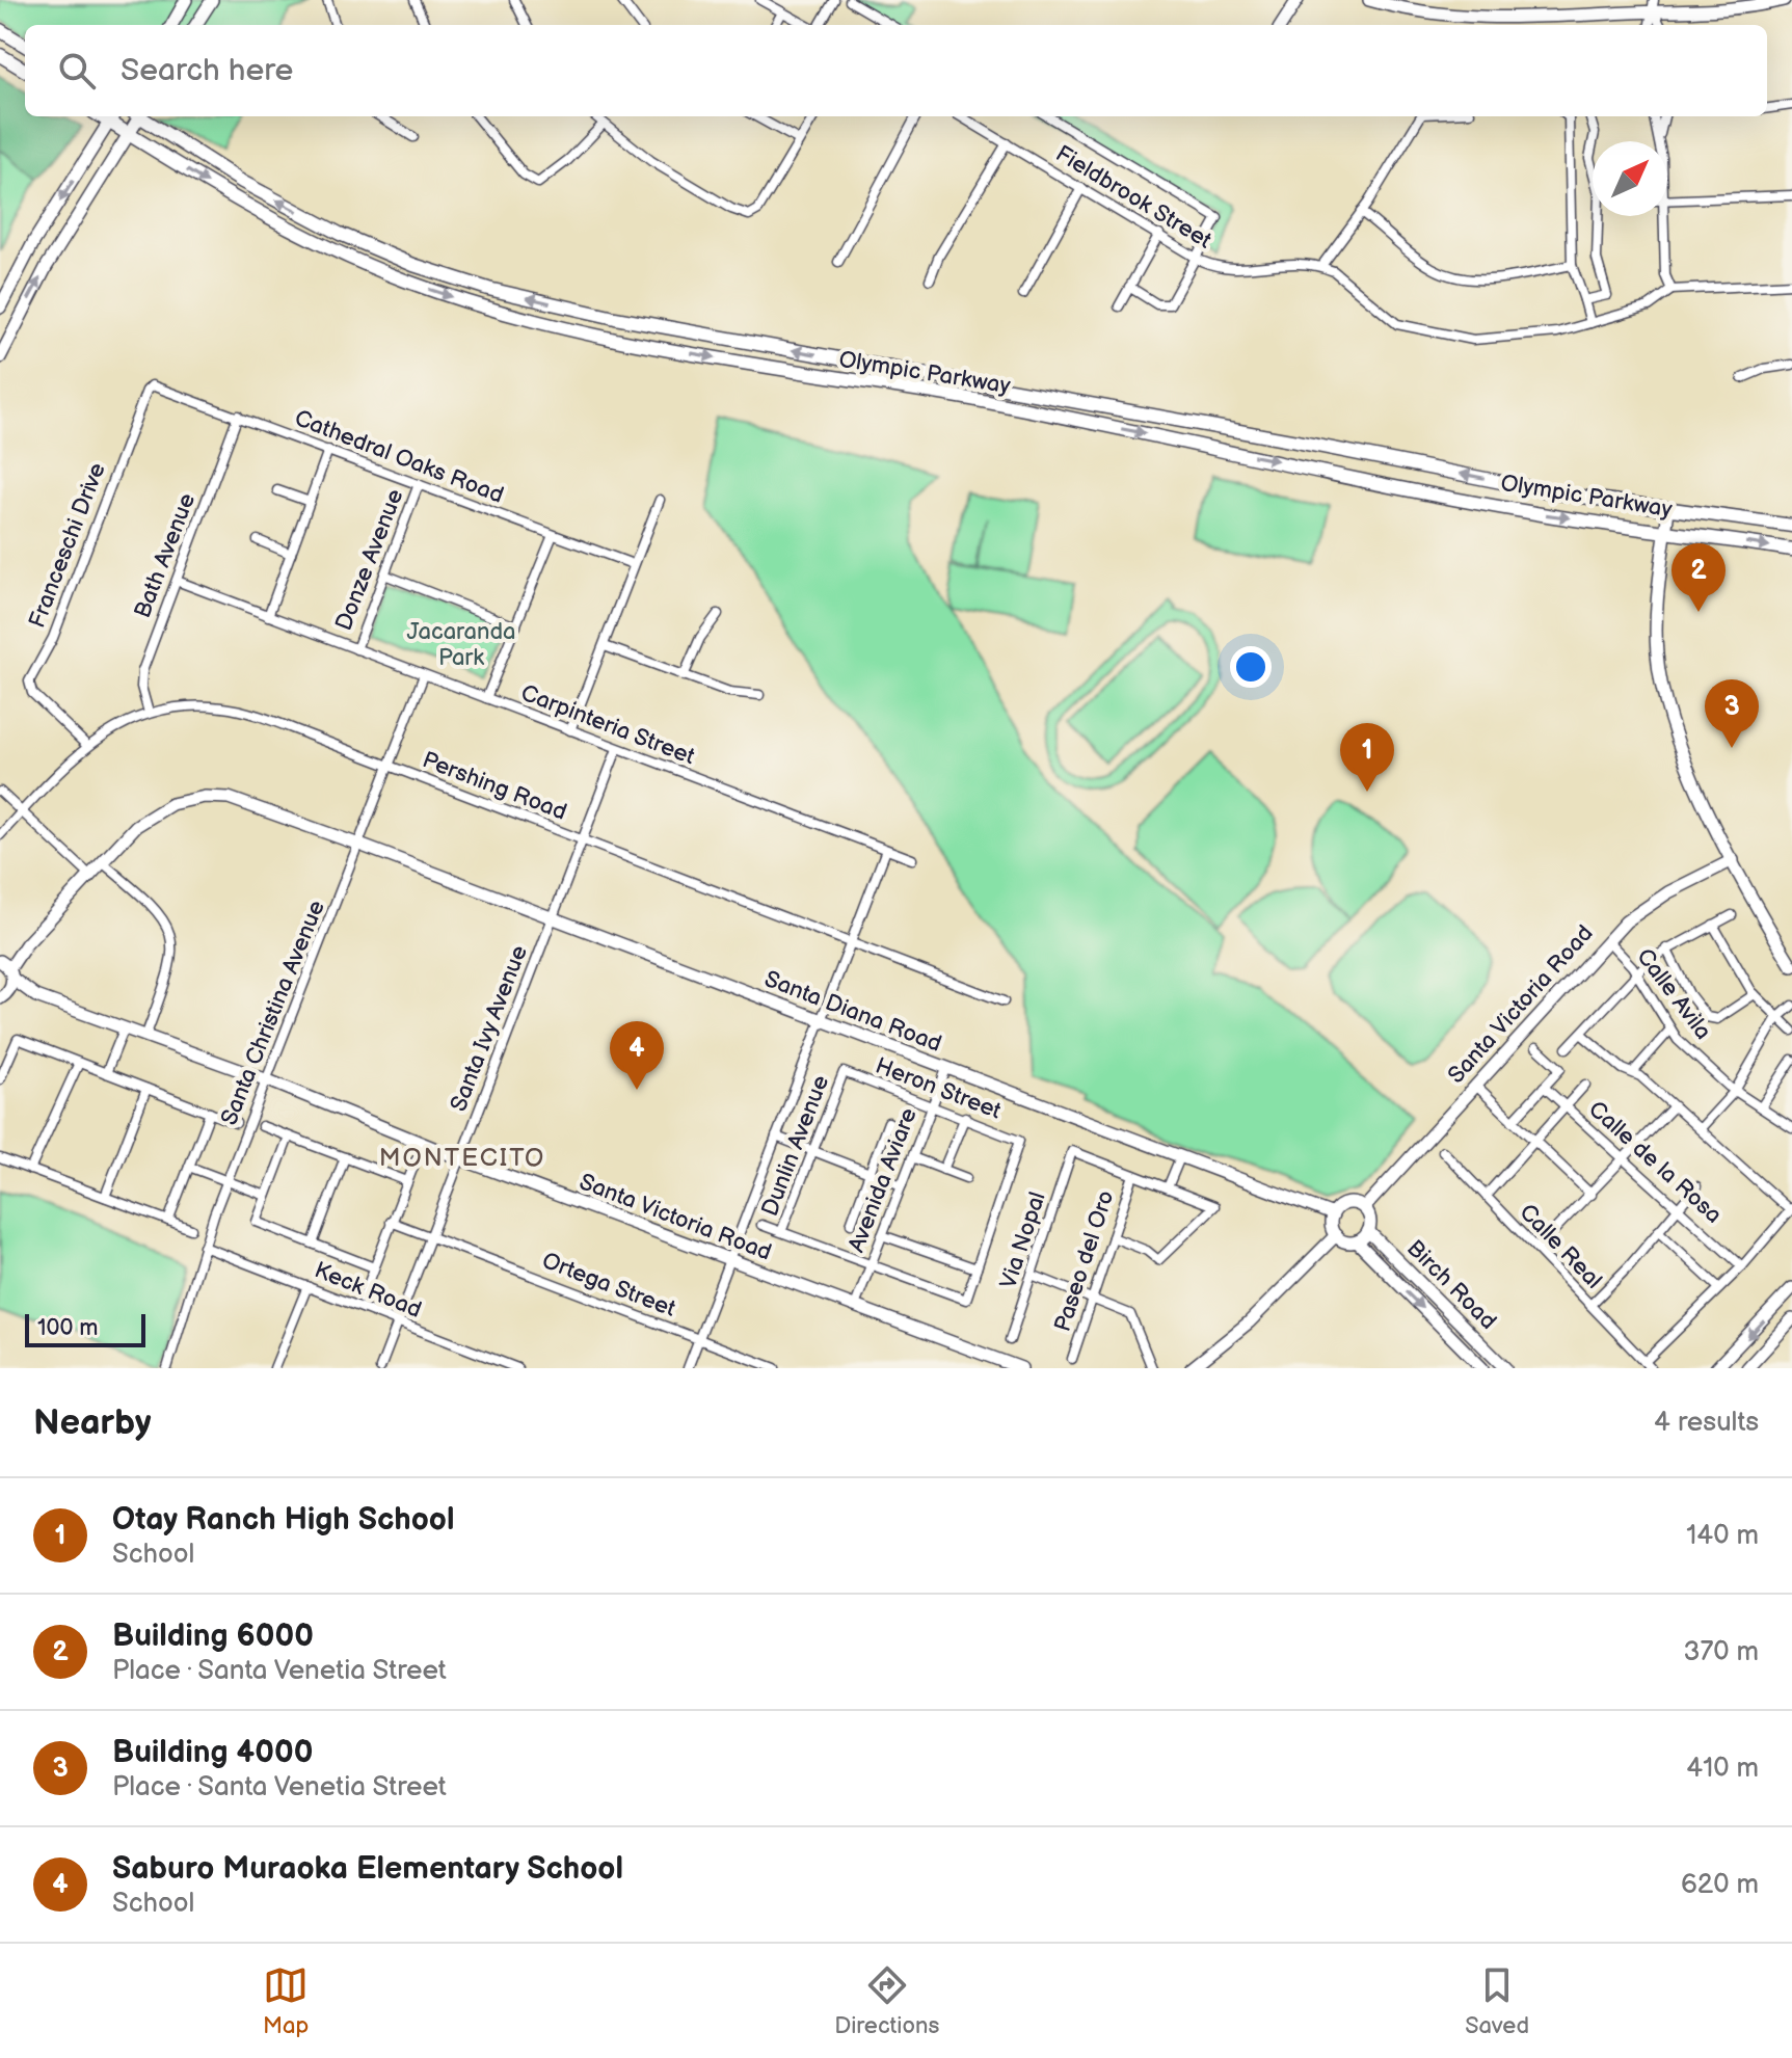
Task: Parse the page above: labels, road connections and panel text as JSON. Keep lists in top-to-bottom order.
{
  "streets": {
    "main road": ["Olympic Parkway"],
    "street": [
      "Fieldbrook Street",
      "Cathedral Oaks Road",
      "Franceschi Drive",
      "Bath Avenue",
      "Donze Avenue",
      "Carpinteria Street",
      "Pershing Road",
      "Calle Avila",
      "Santa Victoria Road",
      "Santa Diana Road",
      "Santa Christina Avenue",
      "Santa Ivy Avenue",
      "Heron Street",
      "Dunlin Avenue",
      "Calle de la Rosa",
      "Avenida Aviare",
      "Via Nopal",
      "Calle Real",
      "Paseo del Oro",
      "Ortega Street",
      "Birch Road",
      "Keck Road"
    ]
  },
  "crossings": [
    ["Cathedral Oaks Road", "Franceschi Drive"],
    ["Cathedral Oaks Road", "Bath Avenue"],
    ["Cathedral Oaks Road", "Donze Avenue"],
    ["Franceschi Drive", "Pershing Road"],
    ["Bath Avenue", "Carpinteria Street"],
    ["Bath Avenue", "Pershing Road"],
    ["Donze Avenue", "Carpinteria Street"],
    ["Carpinteria Street", "Santa Christina Avenue"],
    ["Carpinteria Street", "Santa Ivy Avenue"],
    ["Pershing Road", "Santa Christina Avenue"],
    ["Pershing Road", "Santa Ivy Avenue"],
    ["Calle Avila", "Santa Victoria Road"],
    ["Santa Victoria Road", "Santa Diana Road"],
    ["Santa Victoria Road", "Santa Christina Avenue"],
    ["Santa Victoria Road", "Santa Ivy Avenue"],
    ["Santa Victoria Road", "Avenida Aviare"],
    ["Santa Victoria Road", "Birch Road"],
    ["Santa Diana Road", "Santa Christina Avenue"],
    ["Santa Diana Road", "Santa Ivy Avenue"],
    ["Santa Diana Road", "Avenida Aviare"],
    ["Santa Diana Road", "Birch Road"],
    ["Santa Christina Avenue", "Keck Road"],
    ["Santa Ivy Avenue", "Ortega Street"],
    ["Santa Ivy Avenue", "Keck Road"],
    ["Heron Street", "Dunlin Avenue"],
    ["Heron Street", "Avenida Aviare"],
    ["Via Nopal", "Paseo del Oro"]
  ],
  "districts": ["MONTECITO"],
  "parks": ["Jacaranda Park"],
  "scale_bar": "100 m",
  "north": "top right",
  "page": {
    "search": "Search here",
    "pins": [
      "2",
      "3",
      "1",
      "4"
    ],
    "scale": "100 m",
    "heading": ["Nearby", "4 results"],
    "list": [
      {
        "mark": "1",
        "name": "Otay Ranch High School",
        "note": "School",
        "value": "140 m"
      },
      {
        "mark": "2",
        "name": "Building 6000",
        "note": "Place · Santa Venetia Street",
        "value": "370 m"
      },
      {
        "mark": "3",
        "name": "Building 4000",
        "note": "Place · Santa Venetia Street",
        "value": "410 m"
      },
      {
        "mark": "4",
        "name": "Saburo Muraoka Elementary School",
        "note": "School",
        "value": "620 m"
      }
    ],
    "nav": ["Map", "Directions", "Saved"]
  }
}
